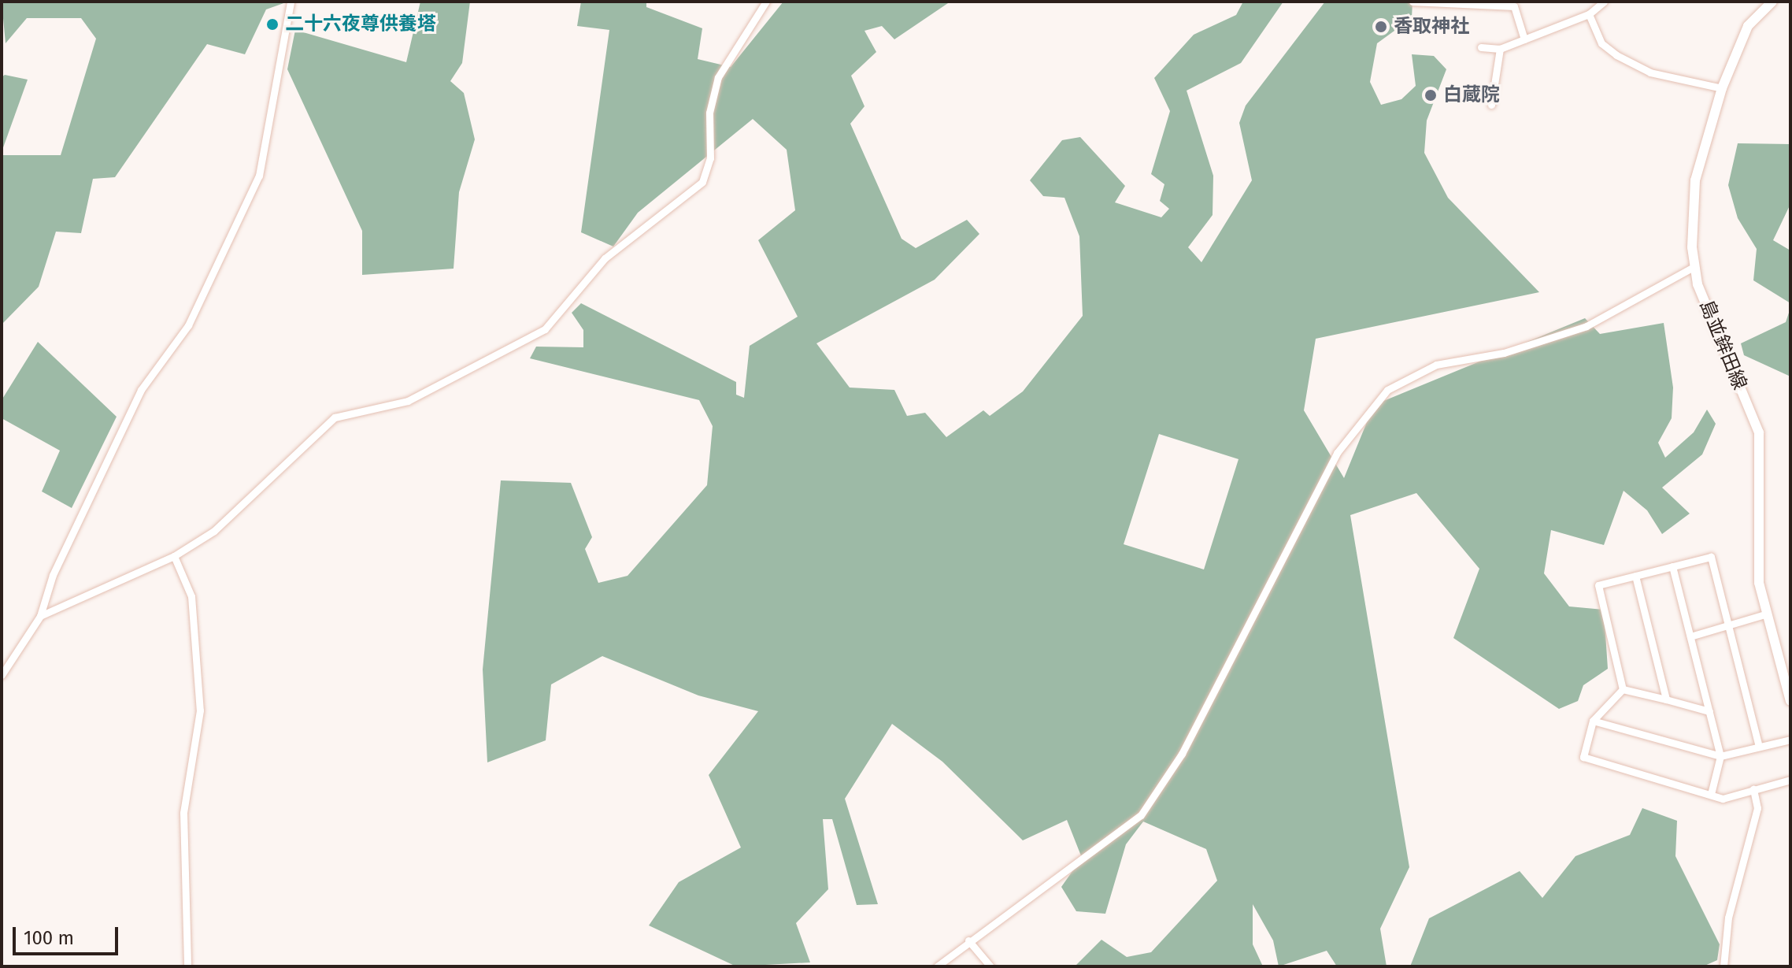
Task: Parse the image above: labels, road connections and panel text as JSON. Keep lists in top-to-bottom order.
{
  "streets": {
    "main road": ["島並鉾田線"]
  },
  "places": ["二十六夜尊供養塔", "香取神社", "白蔵院"],
  "scale_bar": "100 m"
}
